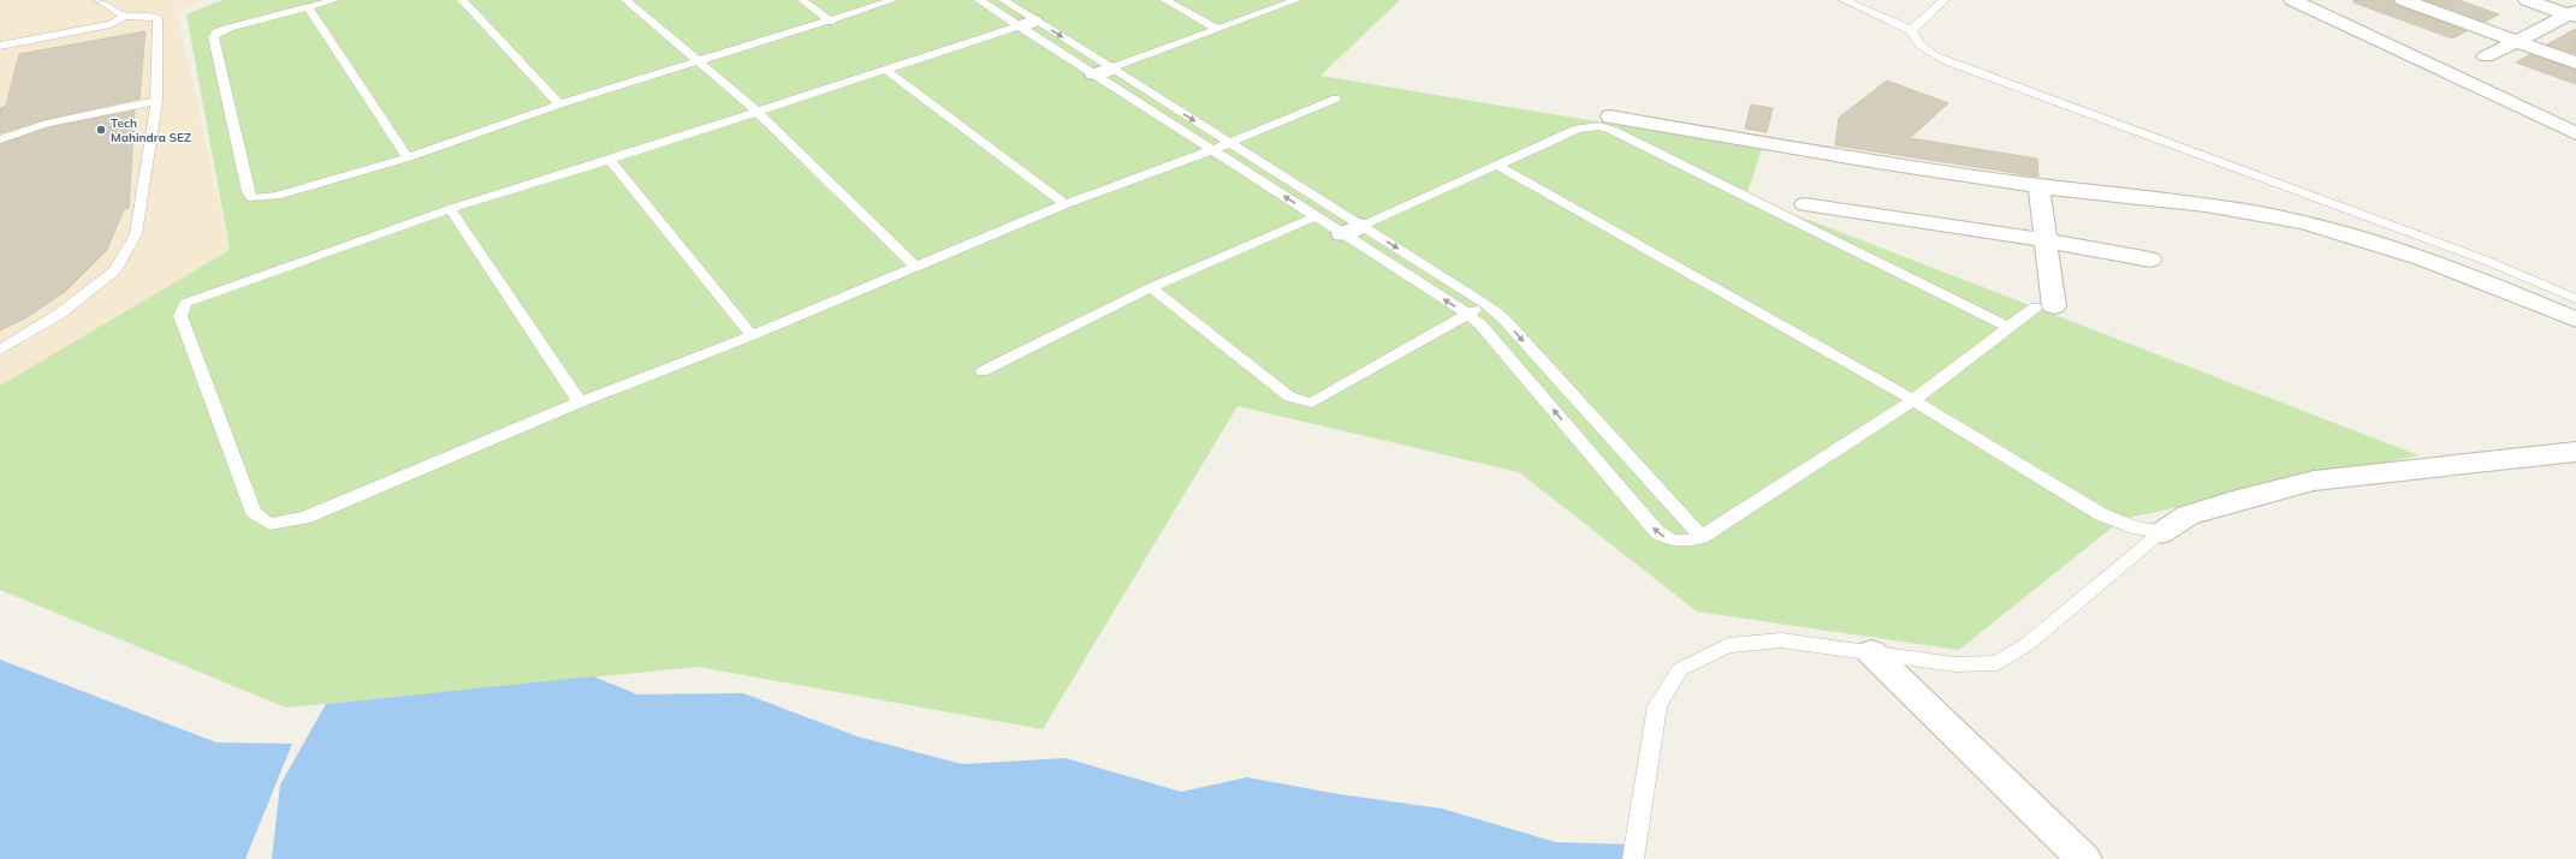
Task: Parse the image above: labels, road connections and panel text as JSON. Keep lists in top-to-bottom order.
{
  "places": ["Tech Mahindra SEZ"]
}
